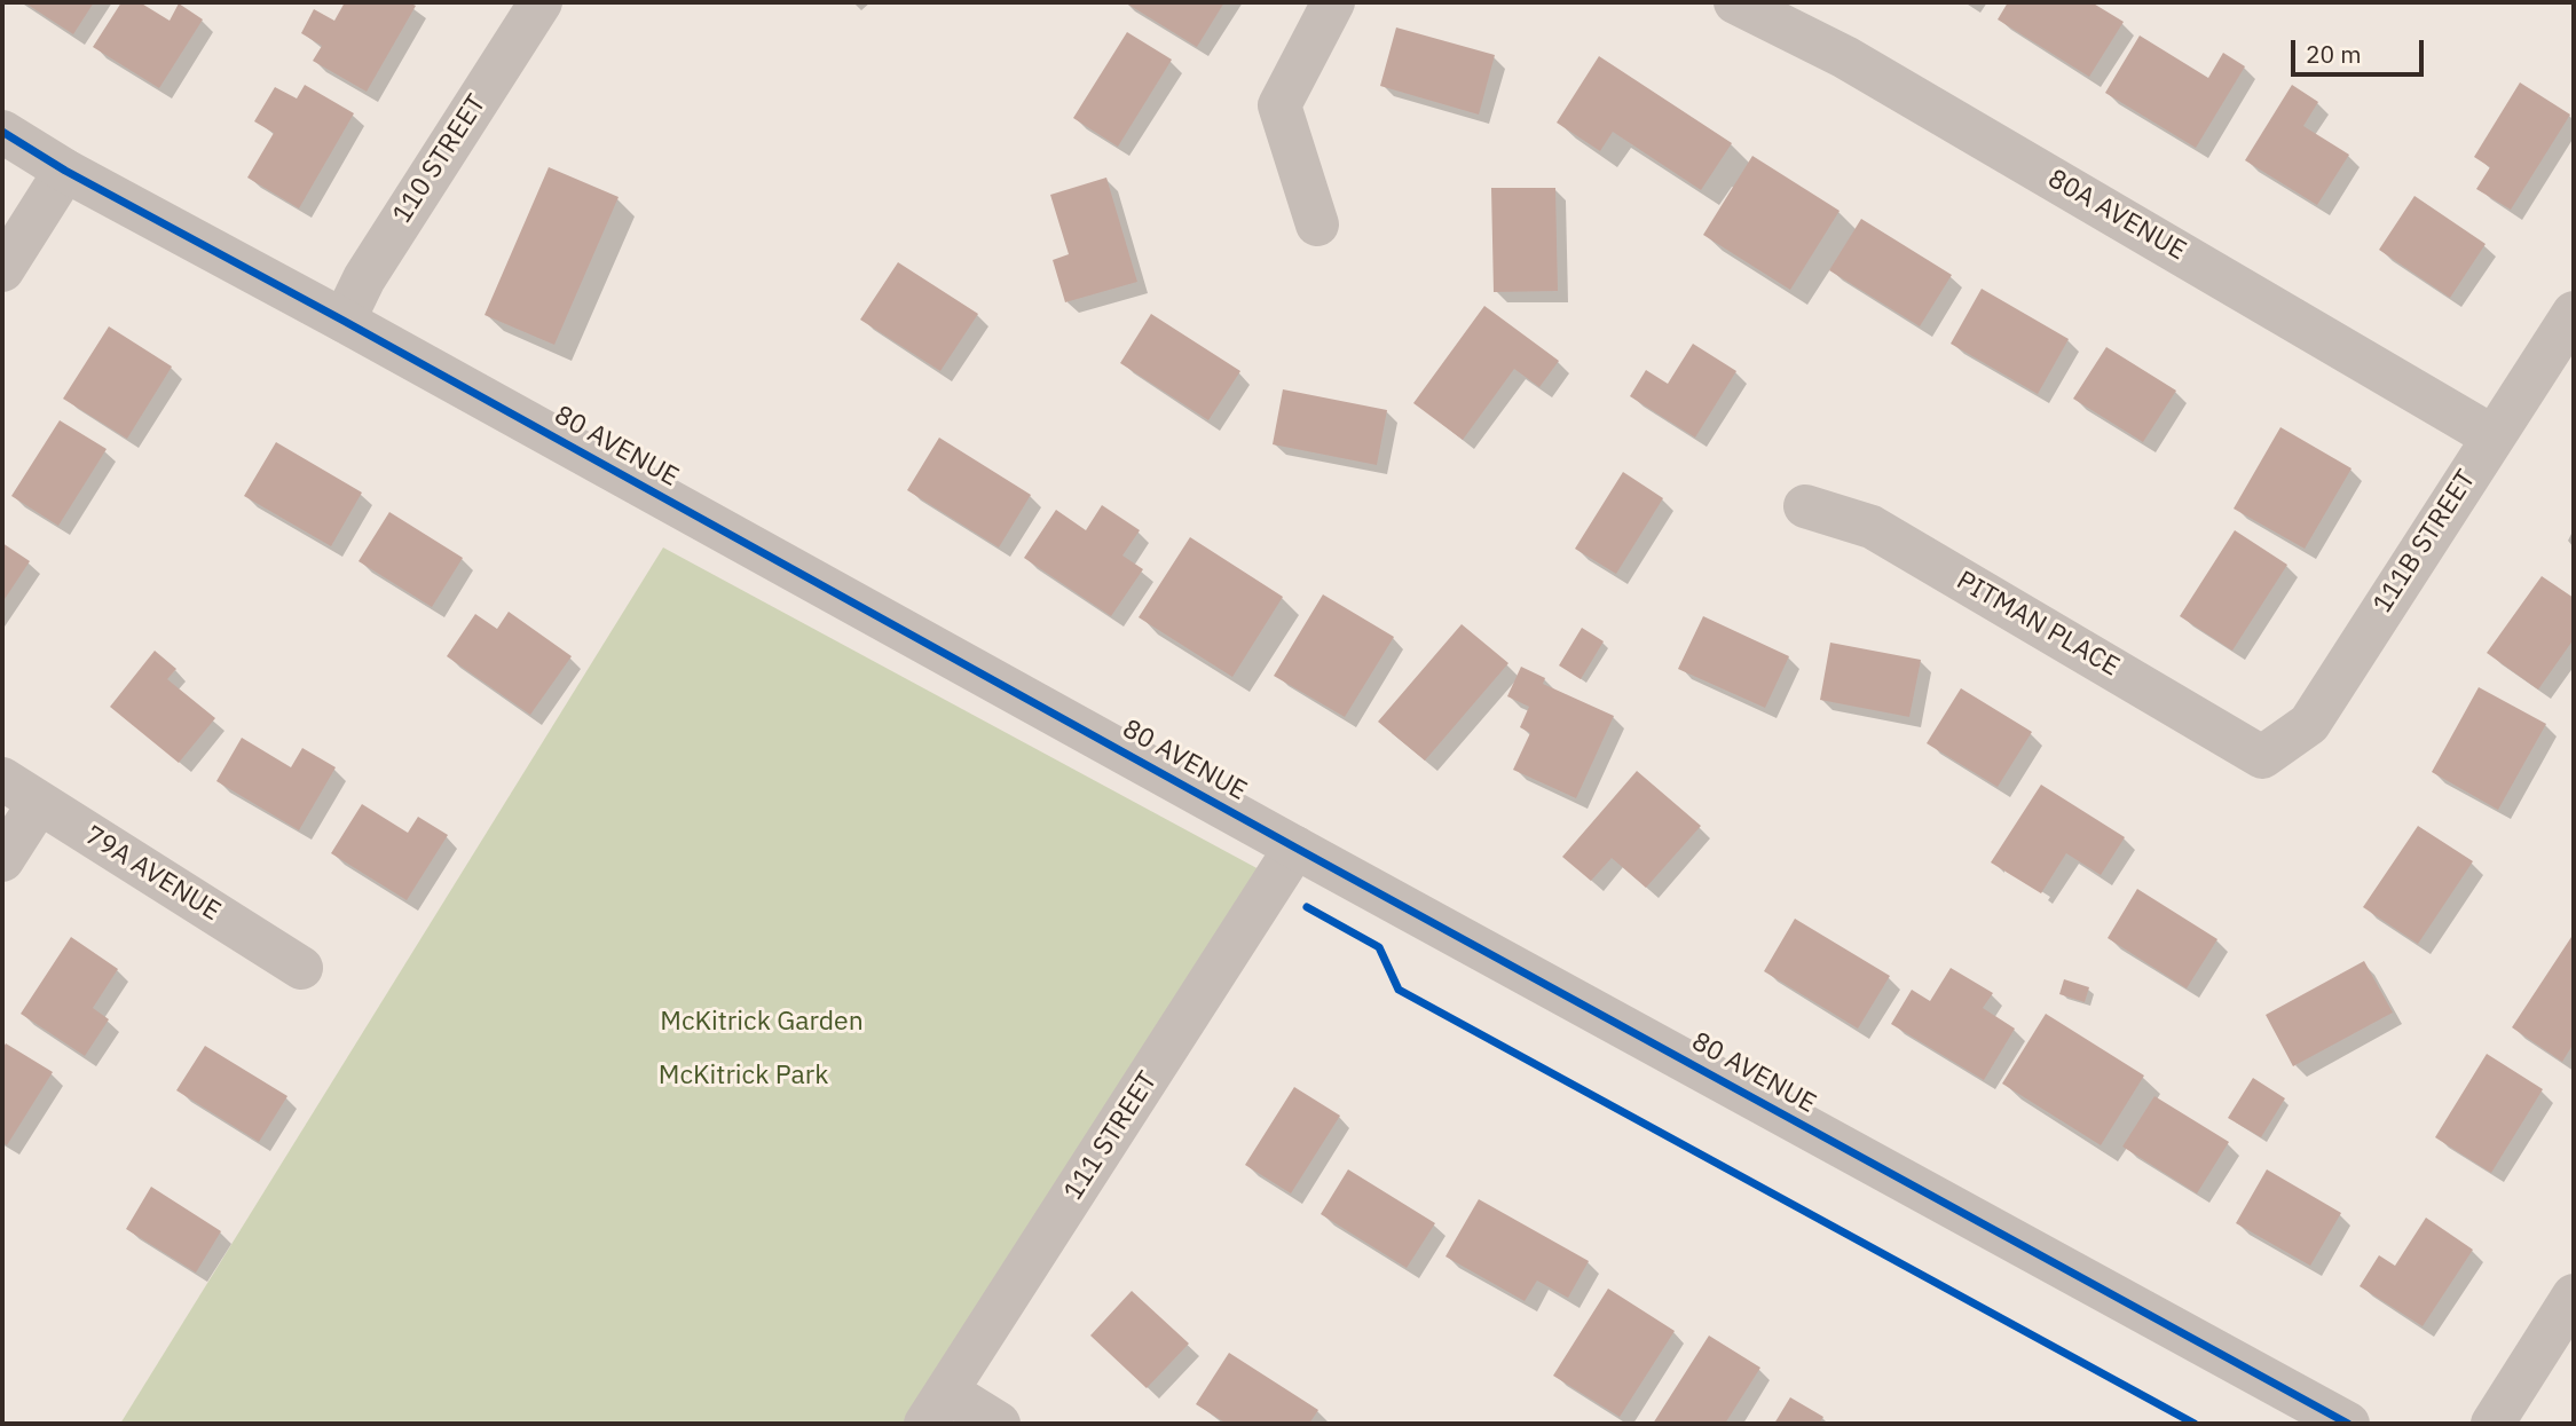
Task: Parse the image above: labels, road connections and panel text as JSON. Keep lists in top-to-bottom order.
{
  "streets": {
    "street": [
      "110 STREET",
      "80A AVENUE",
      "80 AVENUE",
      "111B STREET",
      "PITMAN PLACE",
      "79A AVENUE",
      "111 STREET"
    ]
  },
  "crossings": [
    ["110 STREET", "80 AVENUE"],
    ["80A AVENUE", "111B STREET"],
    ["80 AVENUE", "111 STREET"],
    ["111B STREET", "PITMAN PLACE"]
  ],
  "parks": ["McKitrick Garden", "McKitrick Park"],
  "scale_bar": "20 m"
}
